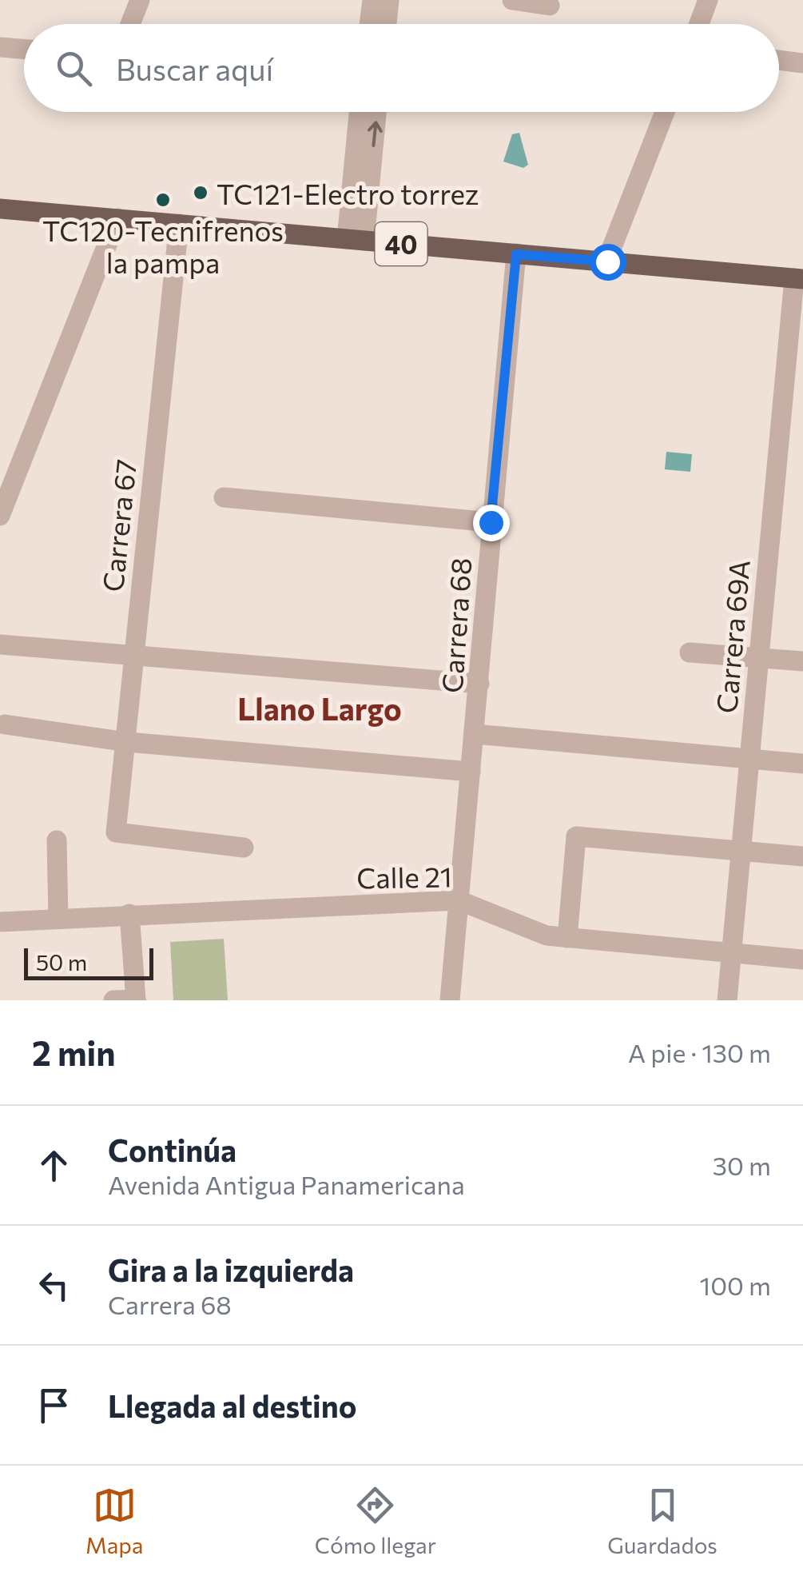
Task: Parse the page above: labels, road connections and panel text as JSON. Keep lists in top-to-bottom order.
{
  "streets": {
    "main road": ["40"],
    "street": [
      "Carrera 67",
      "Carrera 68",
      "Carrera 69A",
      "Calle 21"
    ]
  },
  "crossings": [
    ["40", "Carrera 67"],
    ["40", "Carrera 68"],
    ["40", "Carrera 69A"],
    ["Carrera 68", "Calle 21"],
    ["Carrera 69A", "Calle 21"]
  ],
  "districts": ["Llano Largo"],
  "places": ["TC121-Electro torrez", "TC120-Tecnifrenos la pampa"],
  "scale_bar": "50 m",
  "page": {
    "search": "Buscar aquí",
    "scale": "50 m",
    "heading": ["2 min", "A pie · 130 m"],
    "list": [
      ["Continúa", "Avenida Antigua Panamericana", "30 m"],
      ["Gira a la izquierda", "Carrera 68", "100 m"],
      "Llegada al destino"
    ],
    "nav": ["Mapa", "Cómo llegar", "Guardados"]
  }
}
